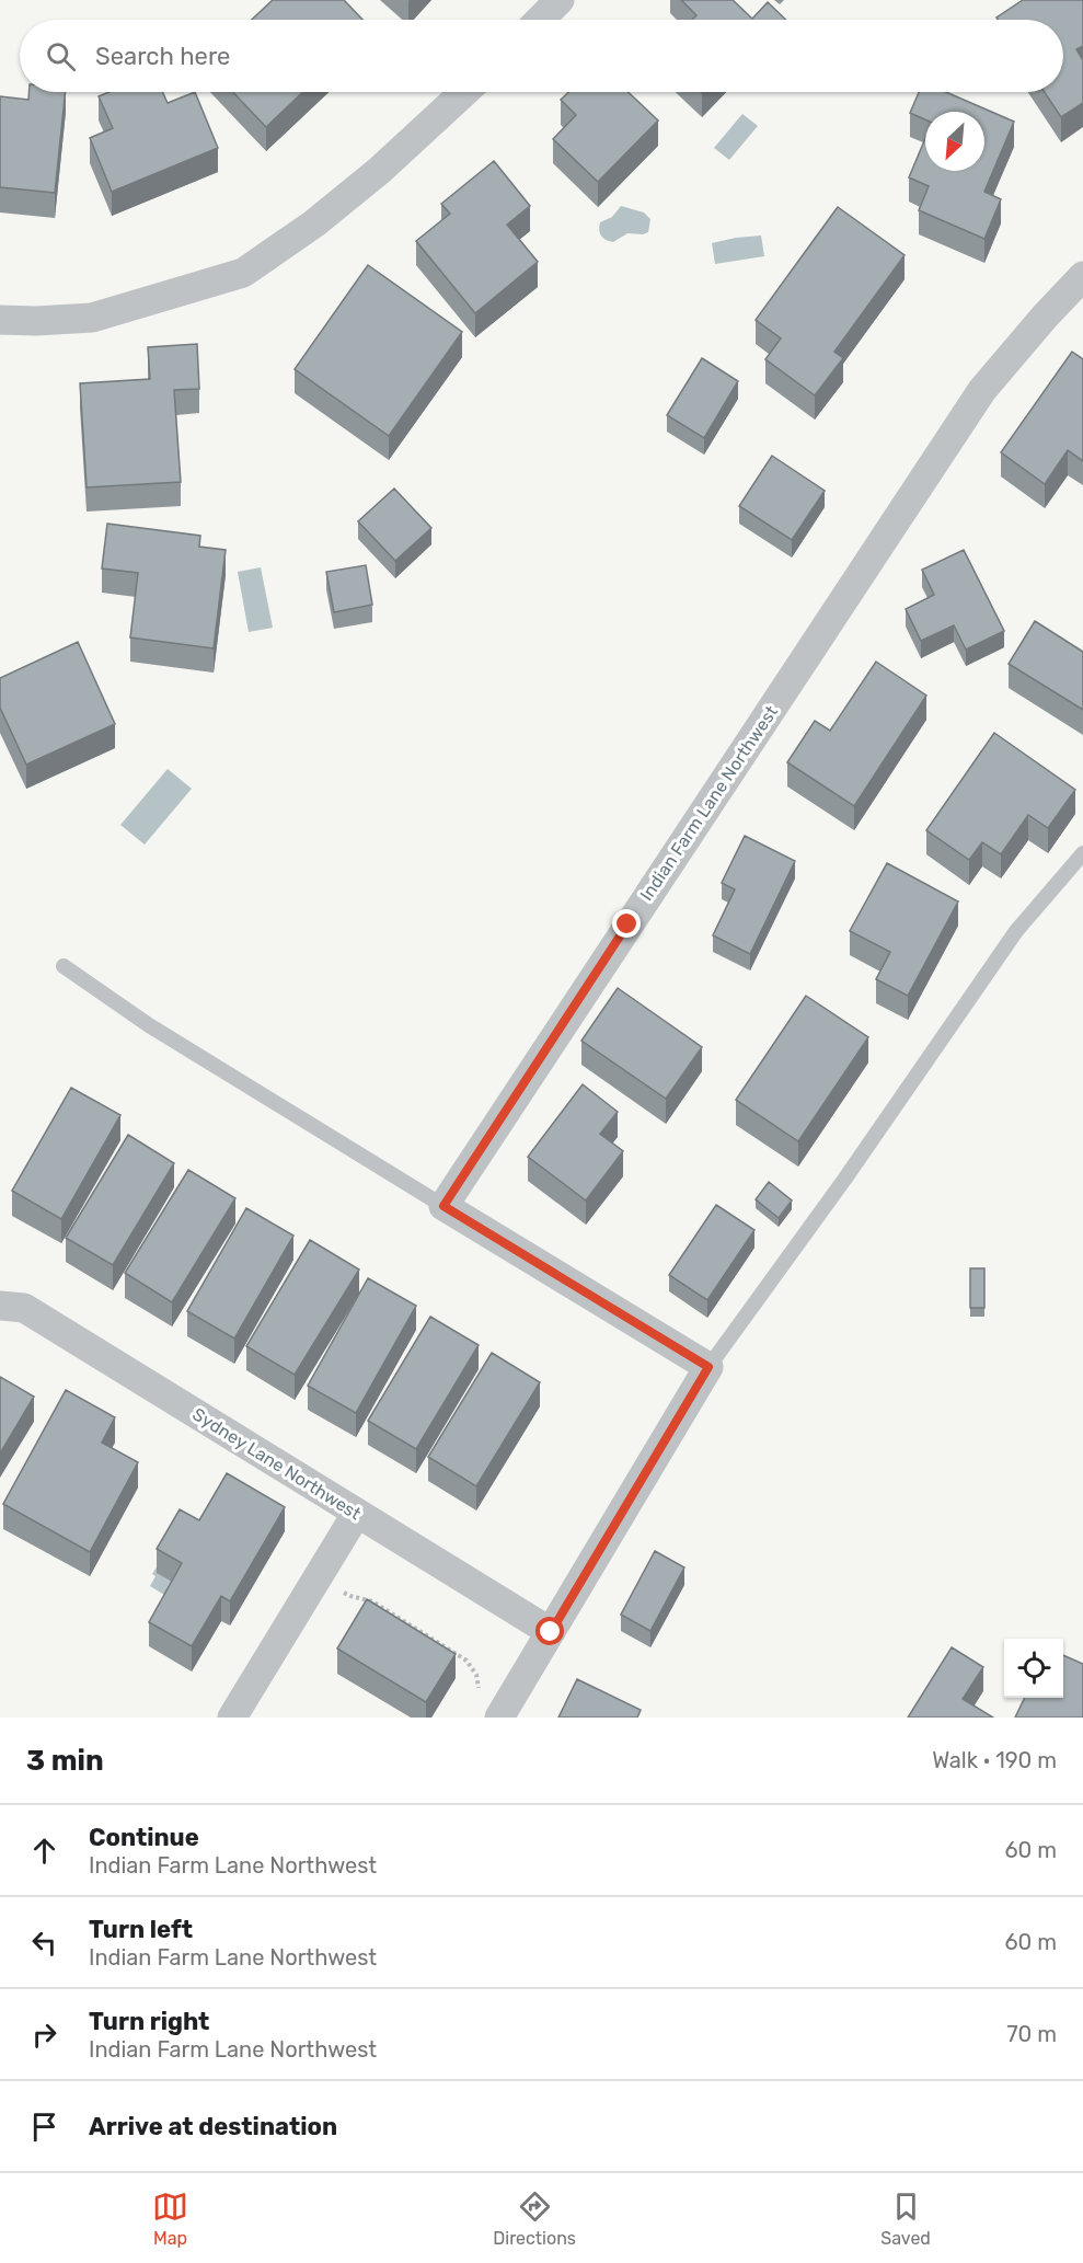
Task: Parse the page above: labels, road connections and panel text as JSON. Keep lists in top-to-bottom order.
{
  "streets": {
    "street": ["Indian Farm Lane Northwest", "Sydney Lane Northwest"]
  },
  "north": "bottom left",
  "page": {
    "search": "Search here",
    "heading": ["3 min", "Walk · 190 m"],
    "list": [
      ["Continue", "Indian Farm Lane Northwest", "60 m"],
      ["Turn left", "Indian Farm Lane Northwest", "60 m"],
      ["Turn right", "Indian Farm Lane Northwest", "70 m"],
      "Arrive at destination"
    ],
    "nav": ["Map", "Directions", "Saved"]
  }
}
